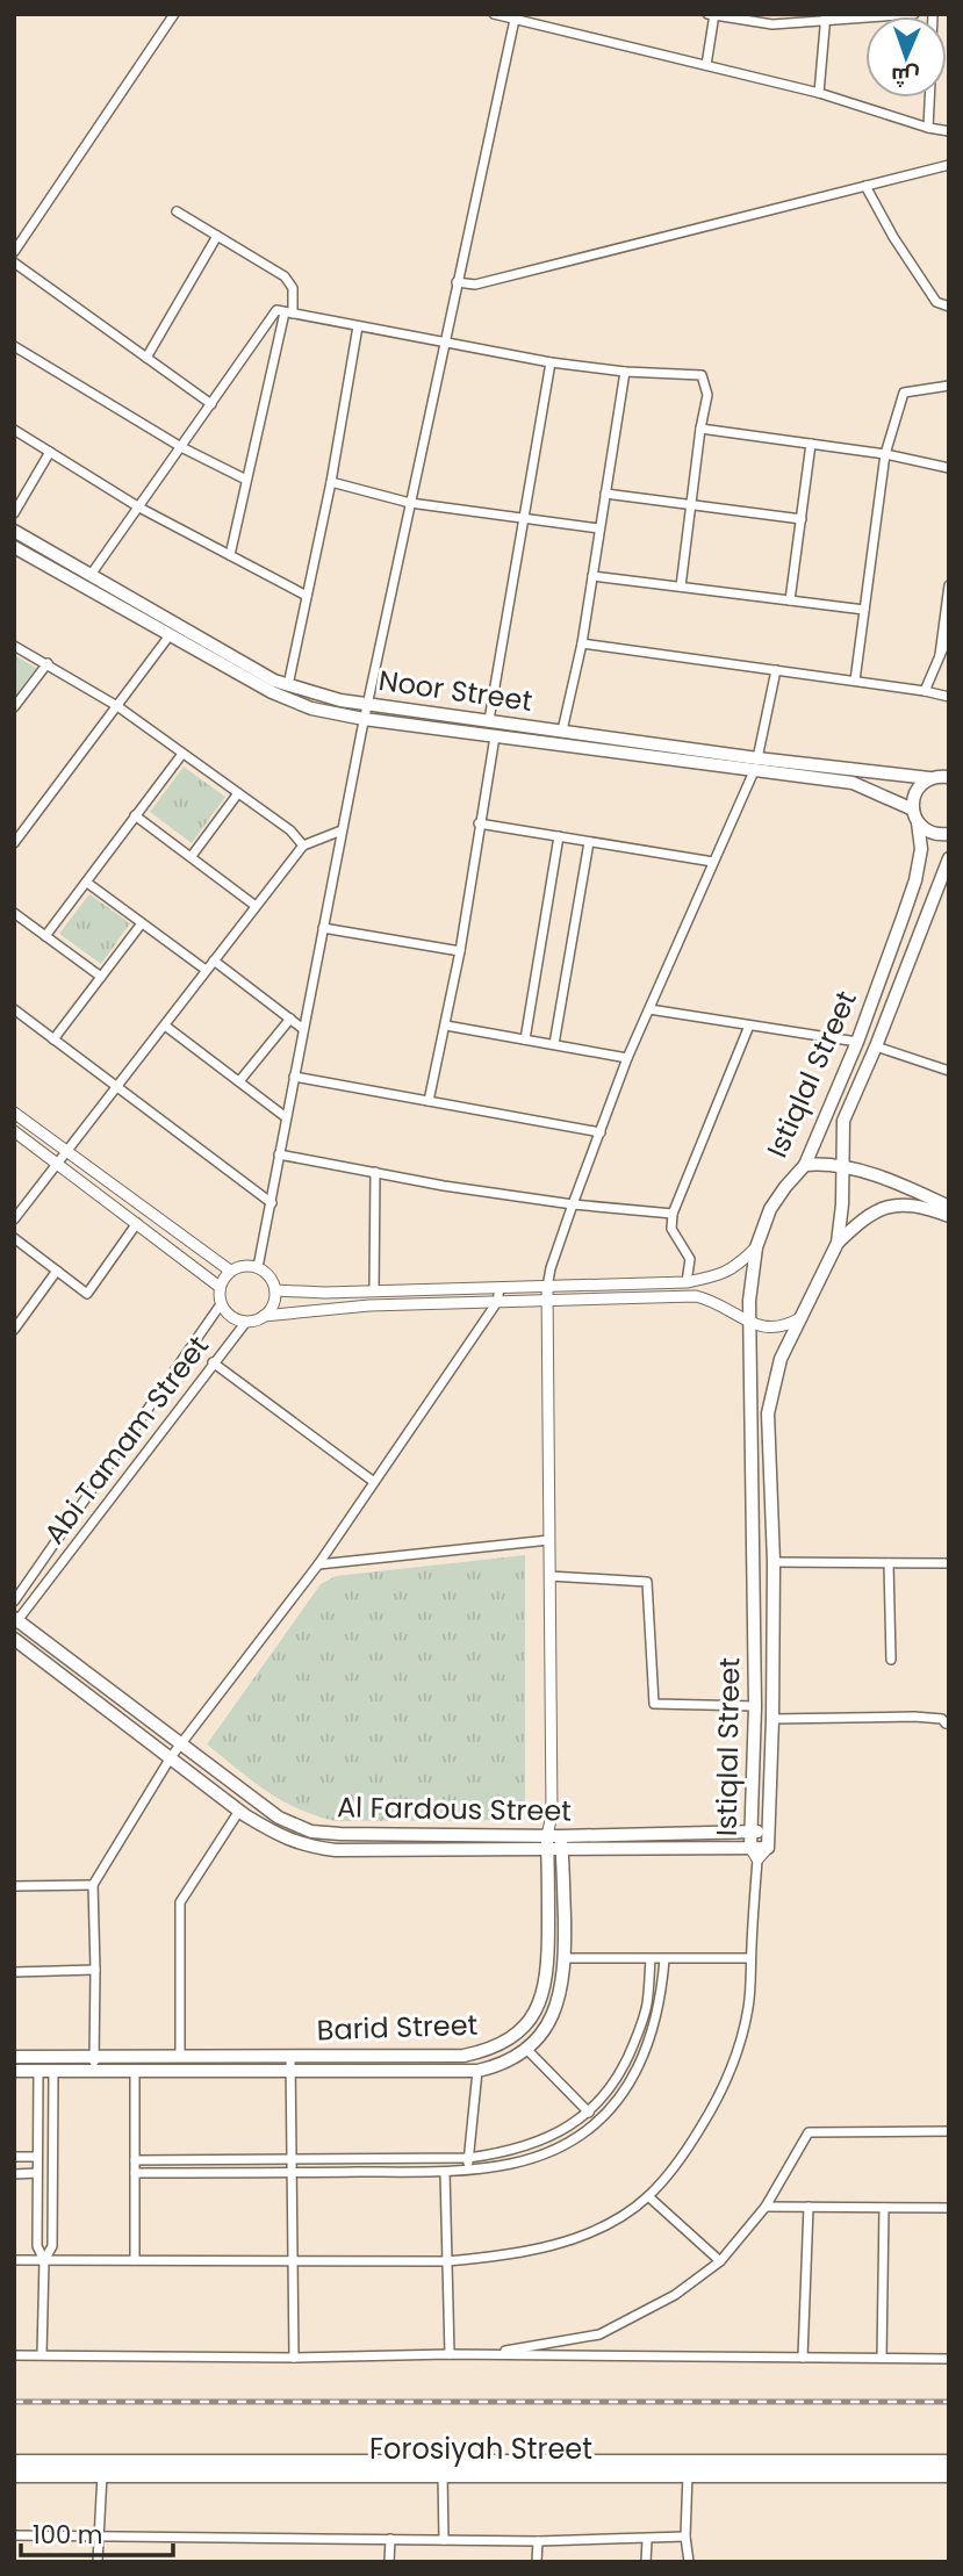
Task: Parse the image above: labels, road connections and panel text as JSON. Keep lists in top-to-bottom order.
{
  "streets": {
    "main road": [
      "Noor Street",
      "Istiqlal Street",
      "Al Fardous Street",
      "Barid Street",
      "Forosiyah Street"
    ],
    "street": ["Abi Tamam Street"]
  },
  "crossings": [
    ["Noor Street", "Istiqlal Street"],
    ["Istiqlal Street", "Al Fardous Street"],
    ["Abi Tamam Street", "Al Fardous Street"],
    ["Al Fardous Street", "Barid Street"]
  ],
  "scale_bar": "100 m",
  "north": "bottom"
}
